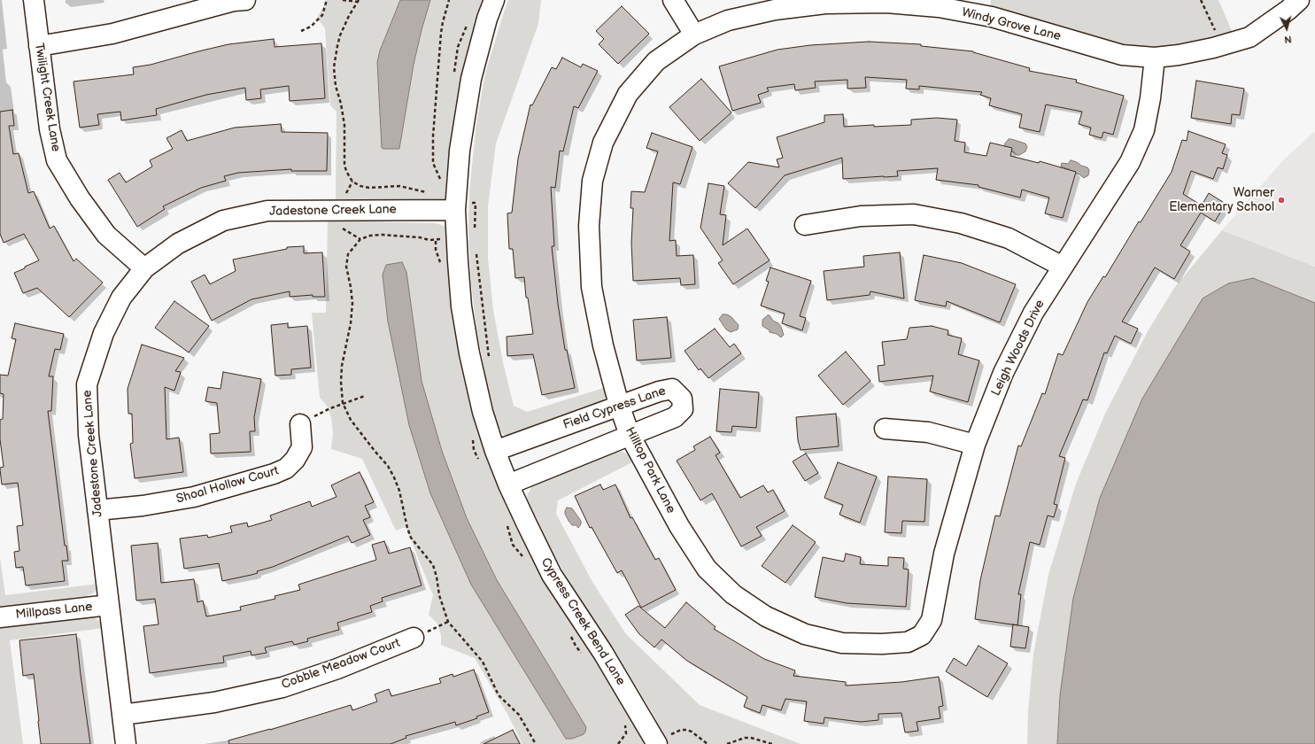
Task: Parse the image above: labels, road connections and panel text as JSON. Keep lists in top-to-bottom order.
{
  "streets": {
    "street": [
      "Windy Grove Lane",
      "Twilight Creek Lane",
      "Jadestone Creek Lane",
      "Leigh Woods Drive",
      "Field Cypress Lane",
      "Hilltop Park Lane",
      "Shoal Hollow Court",
      "Millpass Lane",
      "Cypress Creek Bend Lane",
      "Cobble Meadow Court"
    ]
  },
  "crossings": [
    ["Windy Grove Lane", "Leigh Woods Drive"],
    ["Windy Grove Lane", "Hilltop Park Lane"],
    ["Twilight Creek Lane", "Jadestone Creek Lane"],
    ["Jadestone Creek Lane", "Shoal Hollow Court"],
    ["Jadestone Creek Lane", "Millpass Lane"],
    ["Jadestone Creek Lane", "Cypress Creek Bend Lane"],
    ["Jadestone Creek Lane", "Cobble Meadow Court"],
    ["Leigh Woods Drive", "Hilltop Park Lane"],
    ["Field Cypress Lane", "Hilltop Park Lane"],
    ["Field Cypress Lane", "Cypress Creek Bend Lane"]
  ],
  "places": ["Warner Elementary School"],
  "north": "bottom"
}
